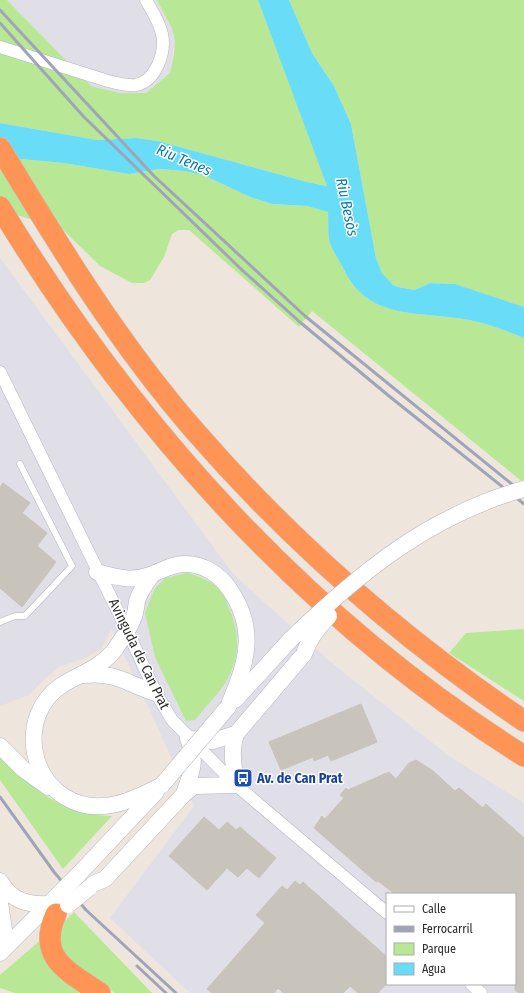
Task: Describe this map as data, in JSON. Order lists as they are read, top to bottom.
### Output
{
  "streets": {
    "street": ["Avinguda de Can Prat"]
  },
  "water": ["Riu Tenes", "Riu Besòs"],
  "places": {
    "bus stop": ["Av. de Can Prat"]
  },
  "legend": [
    "Calle",
    "Ferrocarril",
    "Parque",
    "Agua"
  ]
}
